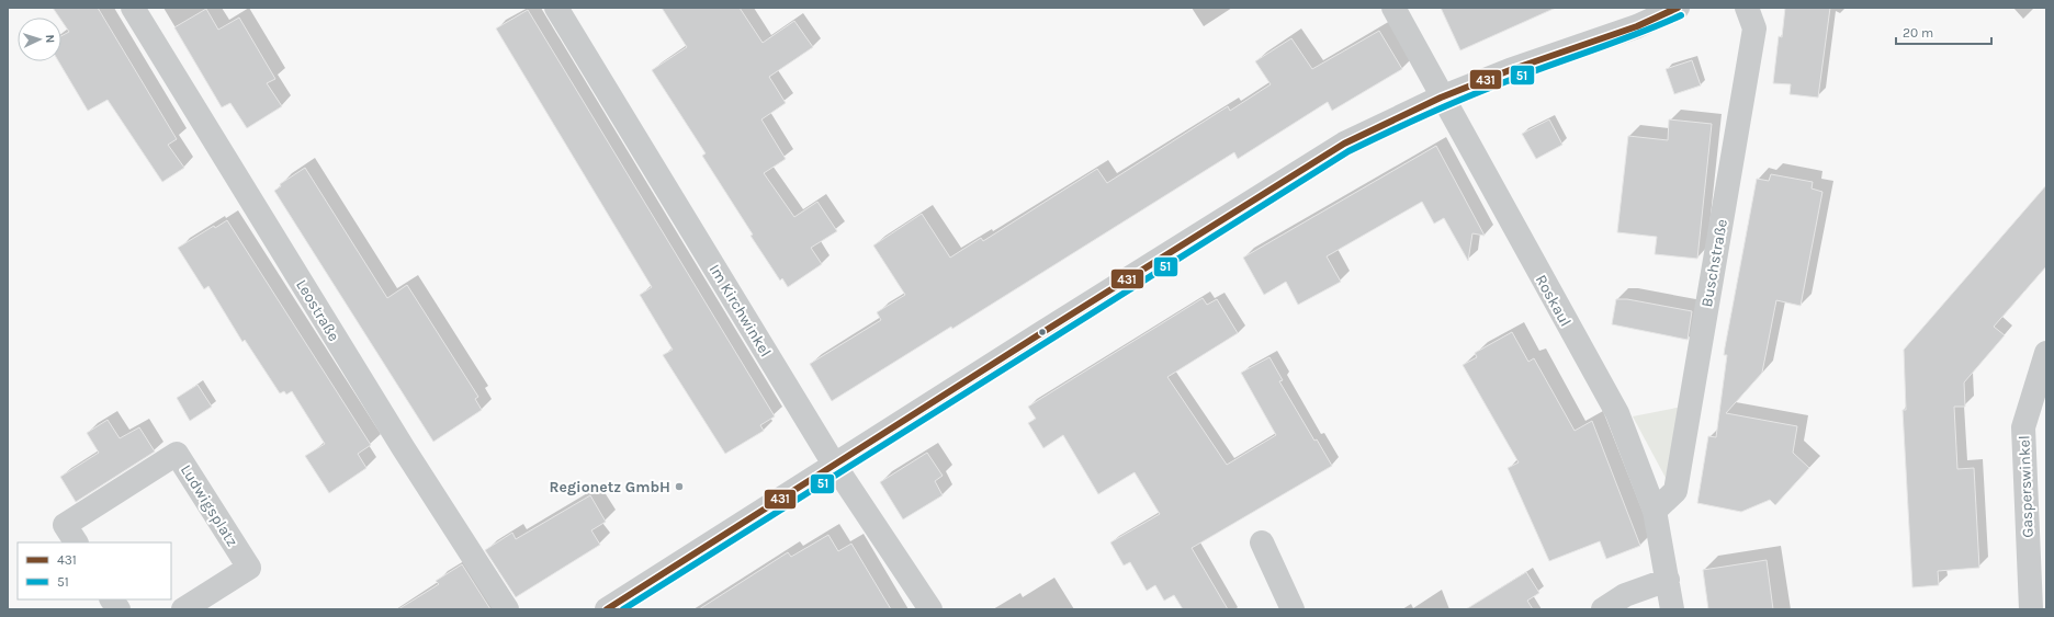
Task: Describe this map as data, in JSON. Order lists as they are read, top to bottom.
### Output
{
  "streets": {
    "street": [
      "Buschstraße",
      "Roskaul",
      "Leostraße",
      "Im Kirchwinkel",
      "Gasperswinkel",
      "Ludwigsplatz"
    ]
  },
  "crossings": [
    ["Buschstraße", "Roskaul"]
  ],
  "places": ["Regionetz GmbH"],
  "lines": ["transit line 431", "transit line 51"],
  "legend": ["431", "51"],
  "scale_bar": "20 m",
  "north": "right"
}
